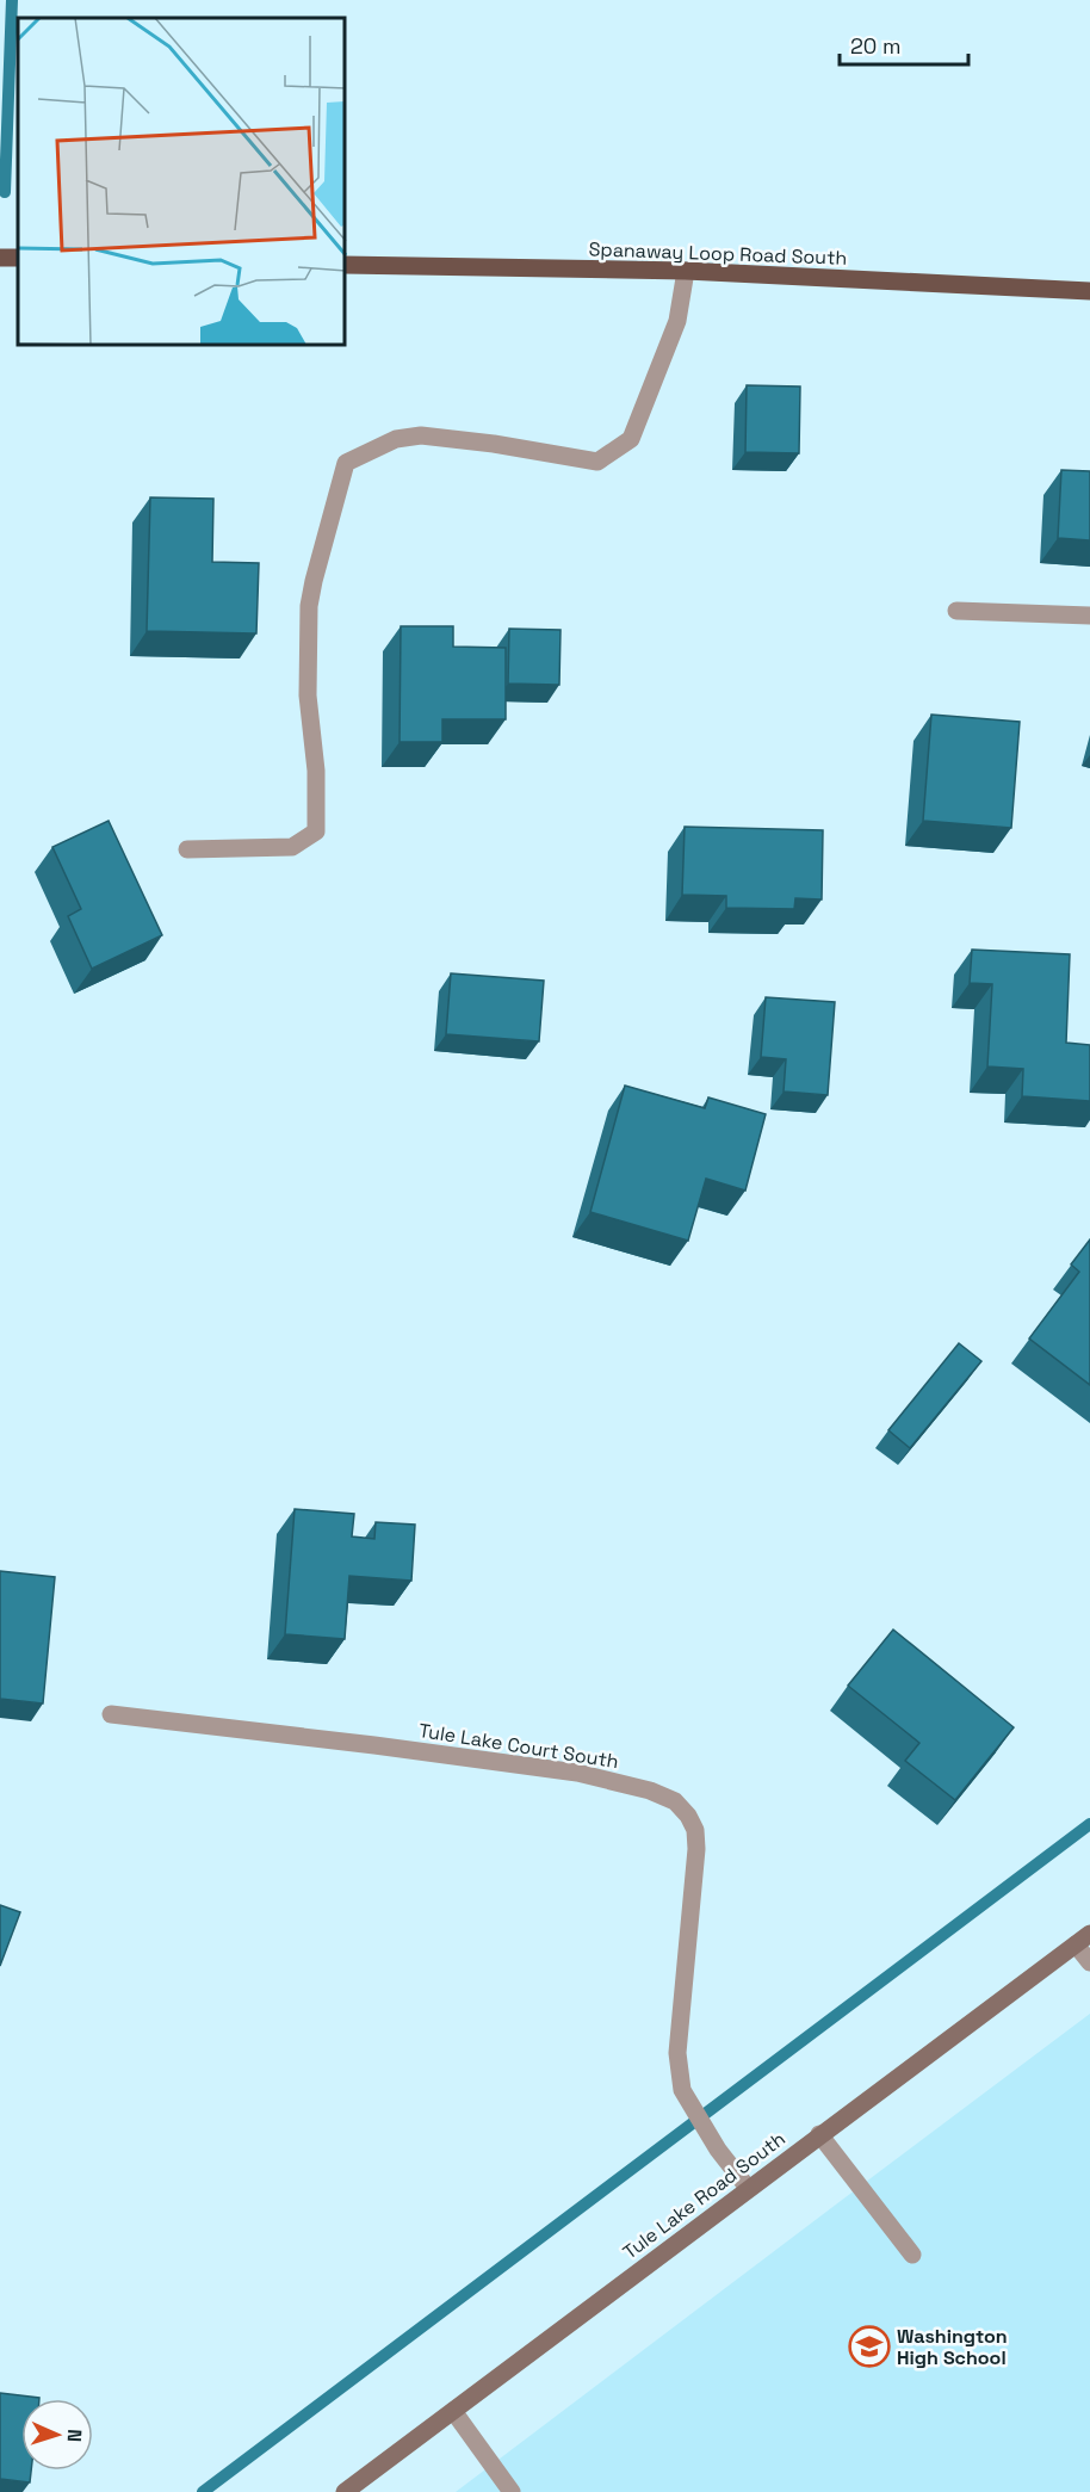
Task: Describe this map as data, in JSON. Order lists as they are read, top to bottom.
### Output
{
  "streets": {
    "main road": ["Spanaway Loop Road South"],
    "street": ["Tule Lake Court South", "Tule Lake Road South"]
  },
  "crossings": [
    ["Tule Lake Court South", "Tule Lake Road South"]
  ],
  "places": {
    "school or university": ["Washington High School"]
  },
  "scale_bar": "20 m",
  "north": "right"
}
